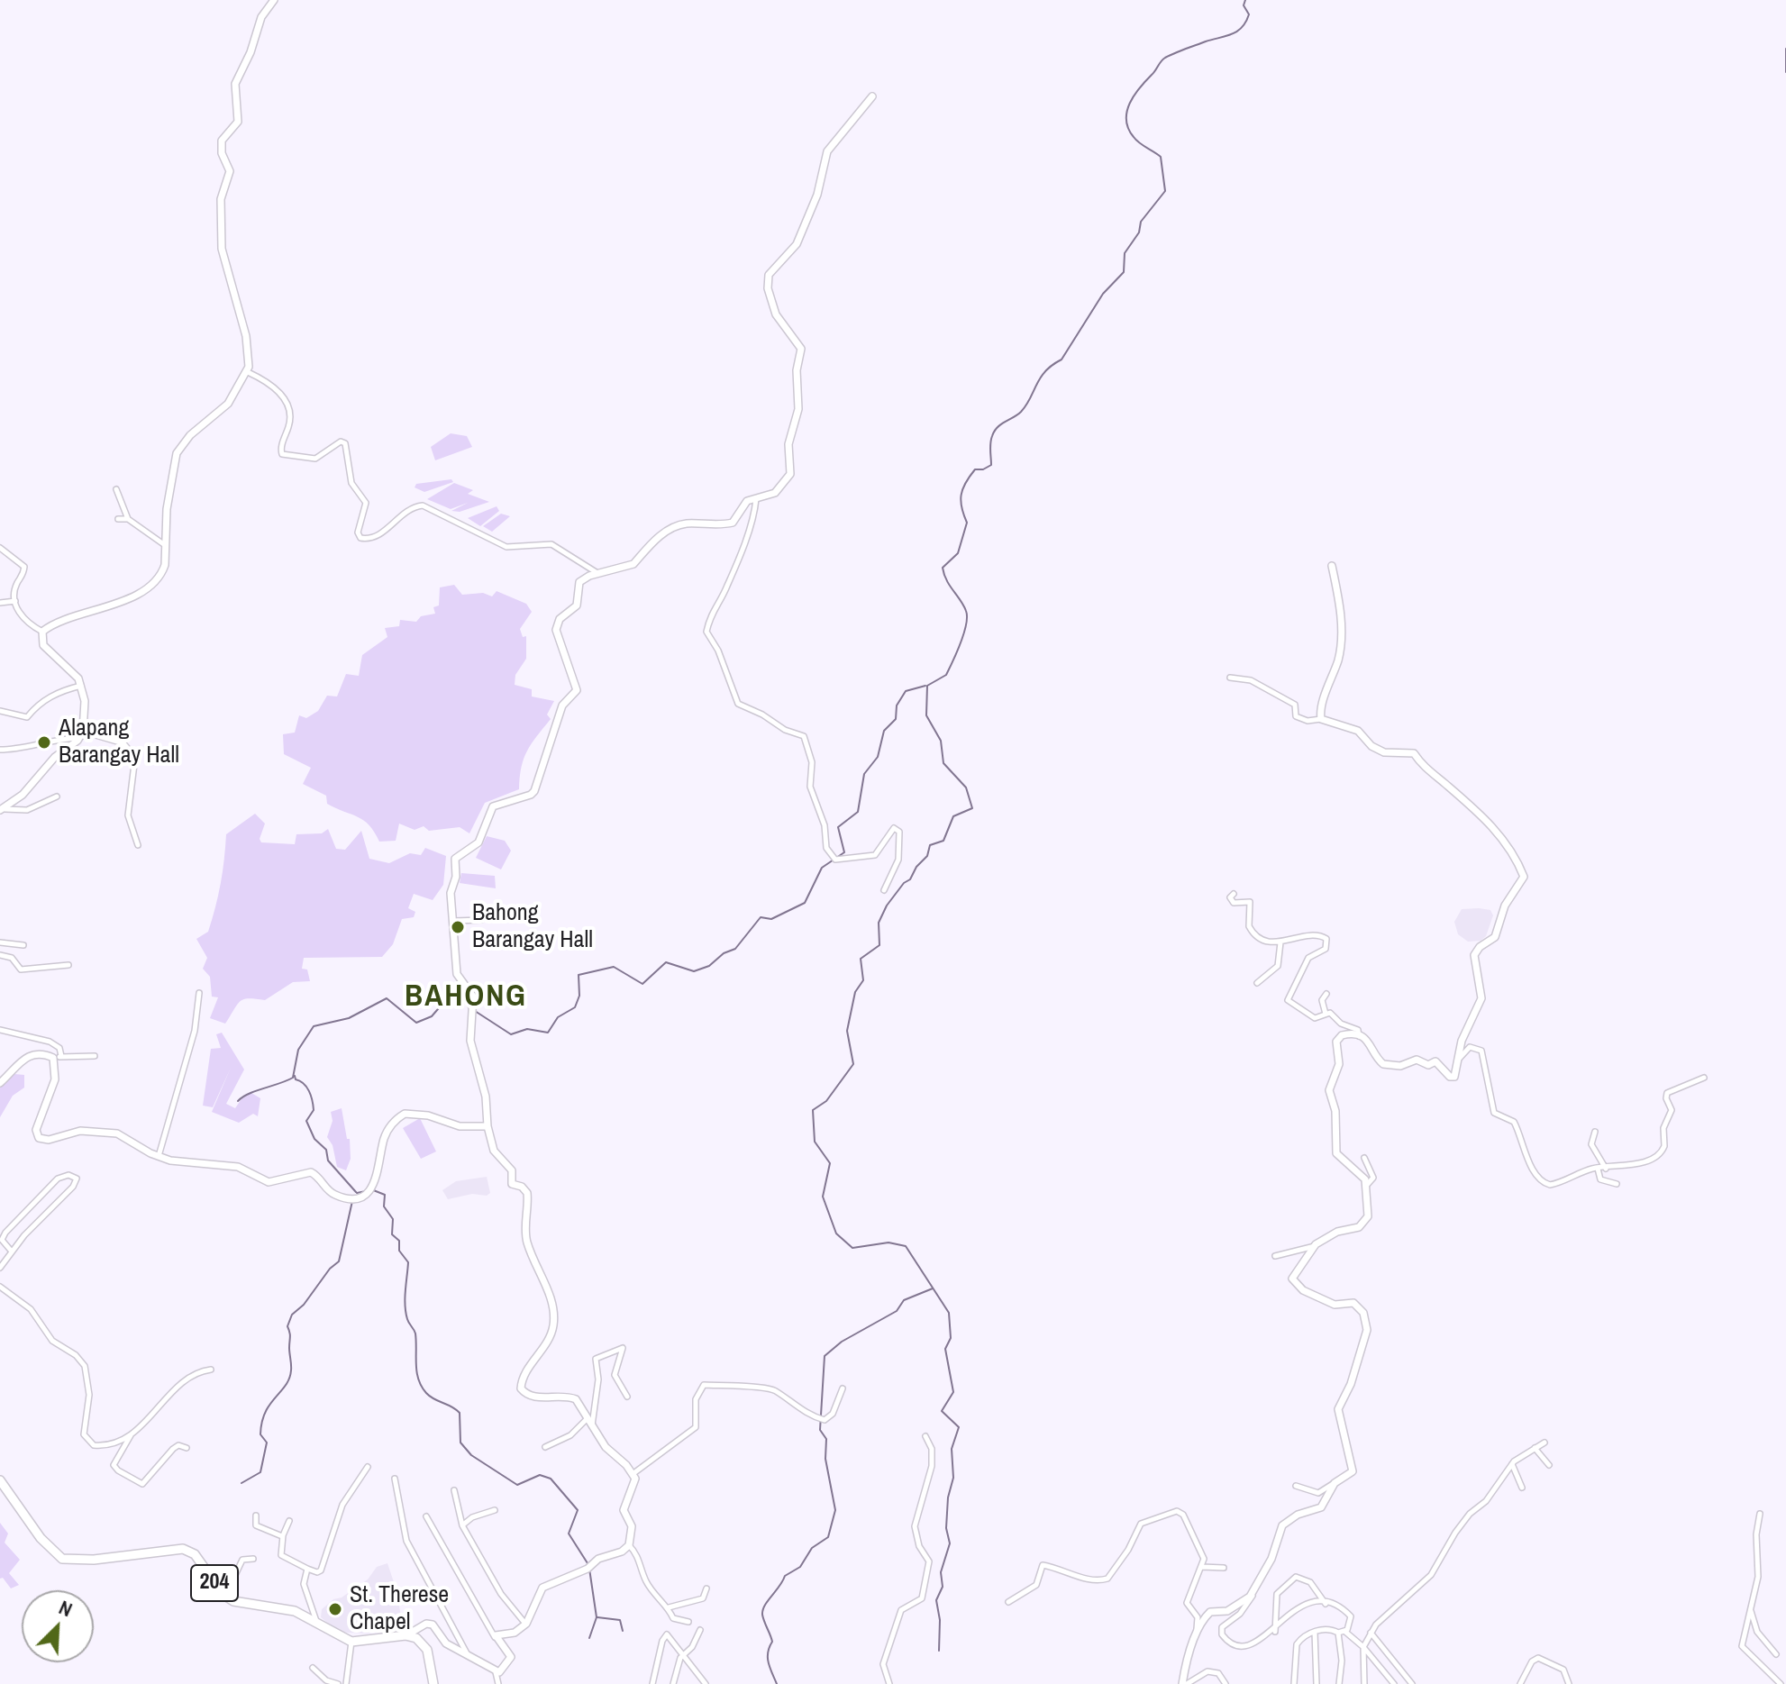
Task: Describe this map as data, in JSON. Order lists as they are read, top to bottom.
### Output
{
  "streets": {
    "highway": ["204"]
  },
  "districts": ["BAHONG"],
  "places": ["Alapang Barangay Hall", "Bahong Barangay Hall", "St. Therese Chapel"],
  "north": "top right"
}
